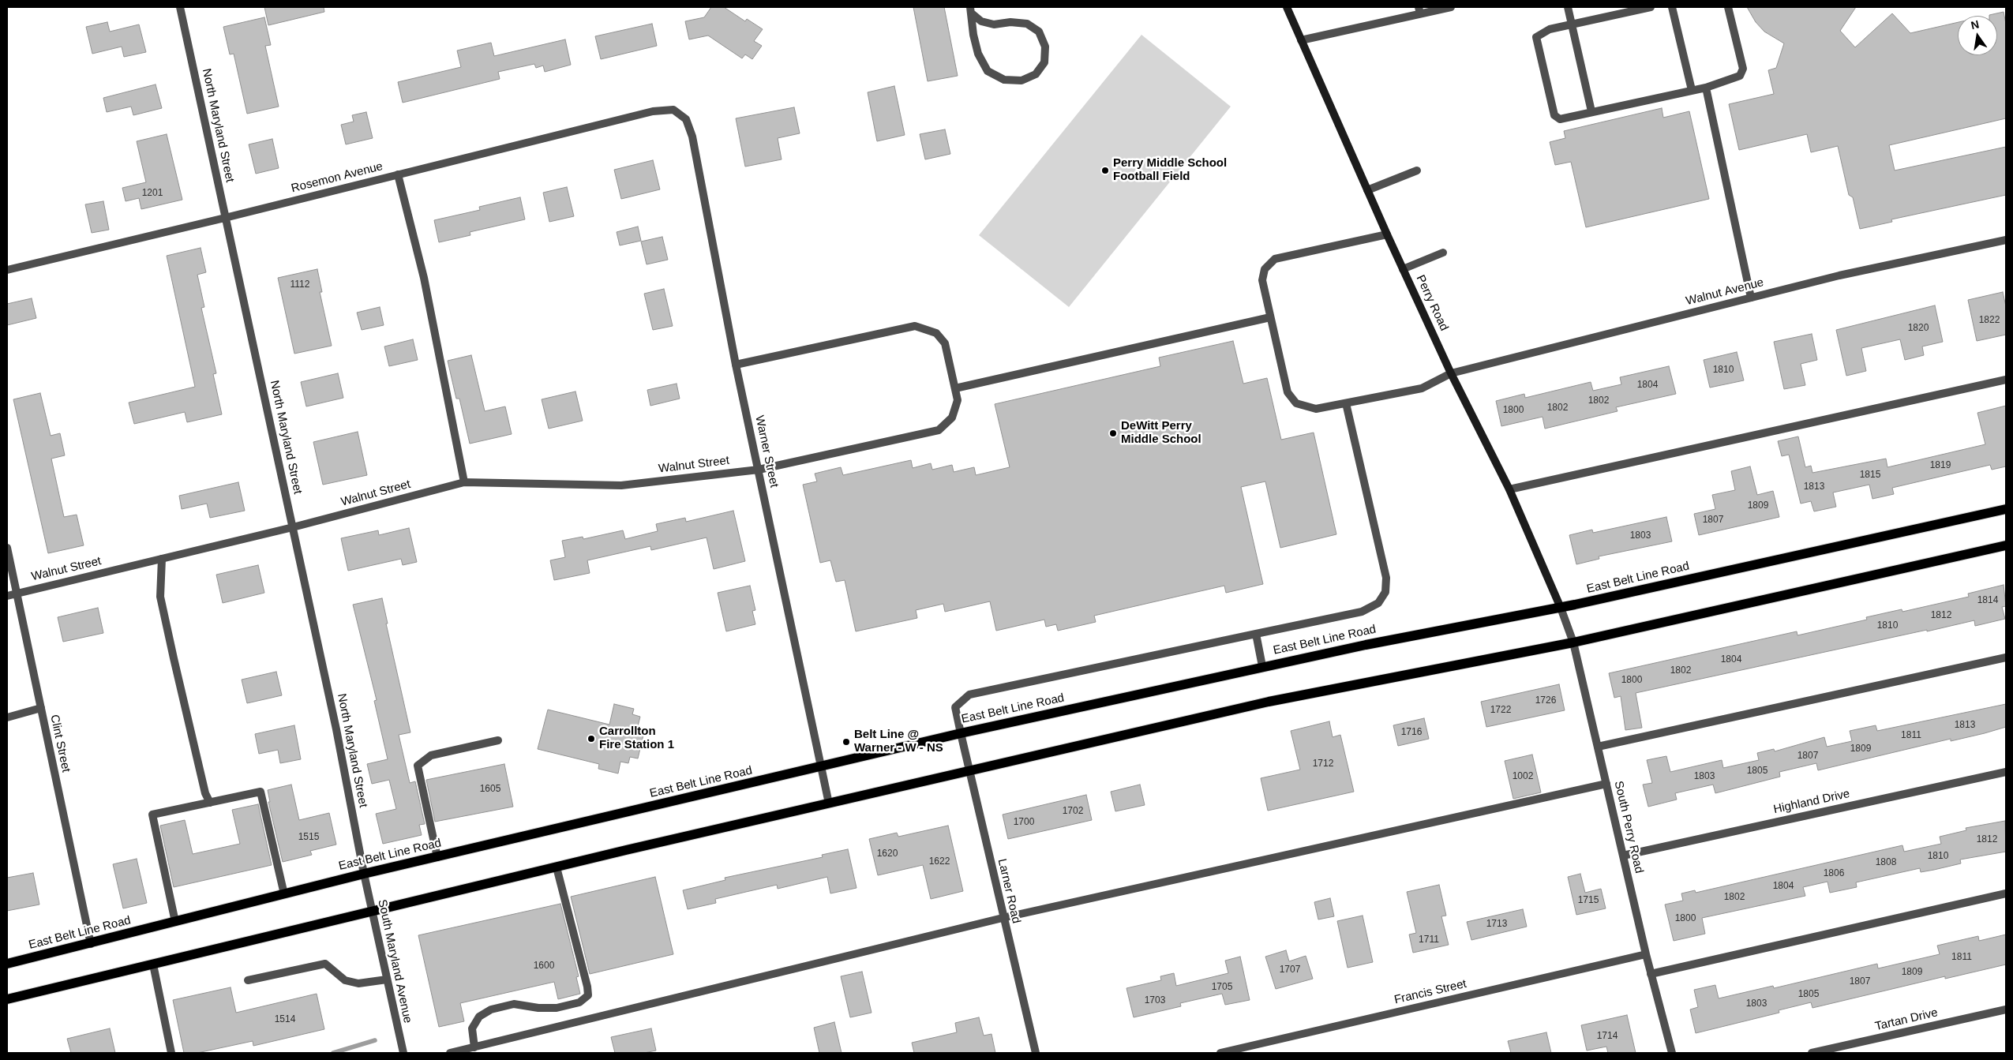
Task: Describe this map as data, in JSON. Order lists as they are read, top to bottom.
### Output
{
  "streets": {
    "main road": ["East Belt Line Road"],
    "street": [
      "North Maryland Street",
      "Rosemon Avenue",
      "Walnut Avenue",
      "Perry Road",
      "Warner Street",
      "Walnut Street",
      "Clint Street",
      "Highland Drive",
      "South Perry Road",
      "Larner Road",
      "South Maryland Avenue",
      "Francis Street",
      "Tartan Drive"
    ]
  },
  "crossings": [
    ["North Maryland Street", "Rosemon Avenue"],
    ["North Maryland Street", "Walnut Street"],
    ["North Maryland Street", "East Belt Line Road"],
    ["North Maryland Street", "South Maryland Avenue"],
    ["Rosemon Avenue", "Warner Street"],
    ["Walnut Avenue", "Perry Road"],
    ["Perry Road", "East Belt Line Road"],
    ["Perry Road", "South Perry Road"],
    ["Warner Street", "Walnut Street"],
    ["Warner Street", "East Belt Line Road"],
    ["Walnut Street", "Clint Street"],
    ["East Belt Line Road", "Clint Street"],
    ["East Belt Line Road", "South Perry Road"],
    ["East Belt Line Road", "Larner Road"],
    ["East Belt Line Road", "South Maryland Avenue"],
    ["Highland Drive", "South Perry Road"],
    ["South Perry Road", "Francis Street"]
  ],
  "places": [
    "Perry Middle School Football Field",
    "DeWitt Perry Middle School",
    "Carrollton Fire Station 1",
    "Belt Line @ Warner - W - NS"
  ],
  "house_numbers": [
    "1201",
    "1112",
    "1822",
    "1820",
    "1810",
    "1804",
    "1802",
    "1802",
    "1800",
    "1819",
    "1815",
    "1813",
    "1809",
    "1807",
    "1803",
    "1814",
    "1812",
    "1810",
    "1804",
    "1802",
    "1800",
    "1726",
    "1722",
    "1813",
    "1716",
    "1811",
    "1809",
    "1807",
    "1712",
    "1805",
    "1002",
    "1803",
    "1605",
    "1702",
    "1700",
    "1515",
    "1812",
    "1620",
    "1810",
    "1622",
    "1808",
    "1806",
    "1804",
    "1802",
    "1715",
    "1800",
    "1713",
    "1711",
    "1811",
    "1600",
    "1707",
    "1809",
    "1807",
    "1705",
    "1805",
    "1703",
    "1803",
    "1514",
    "1714"
  ],
  "north": "top"
}
